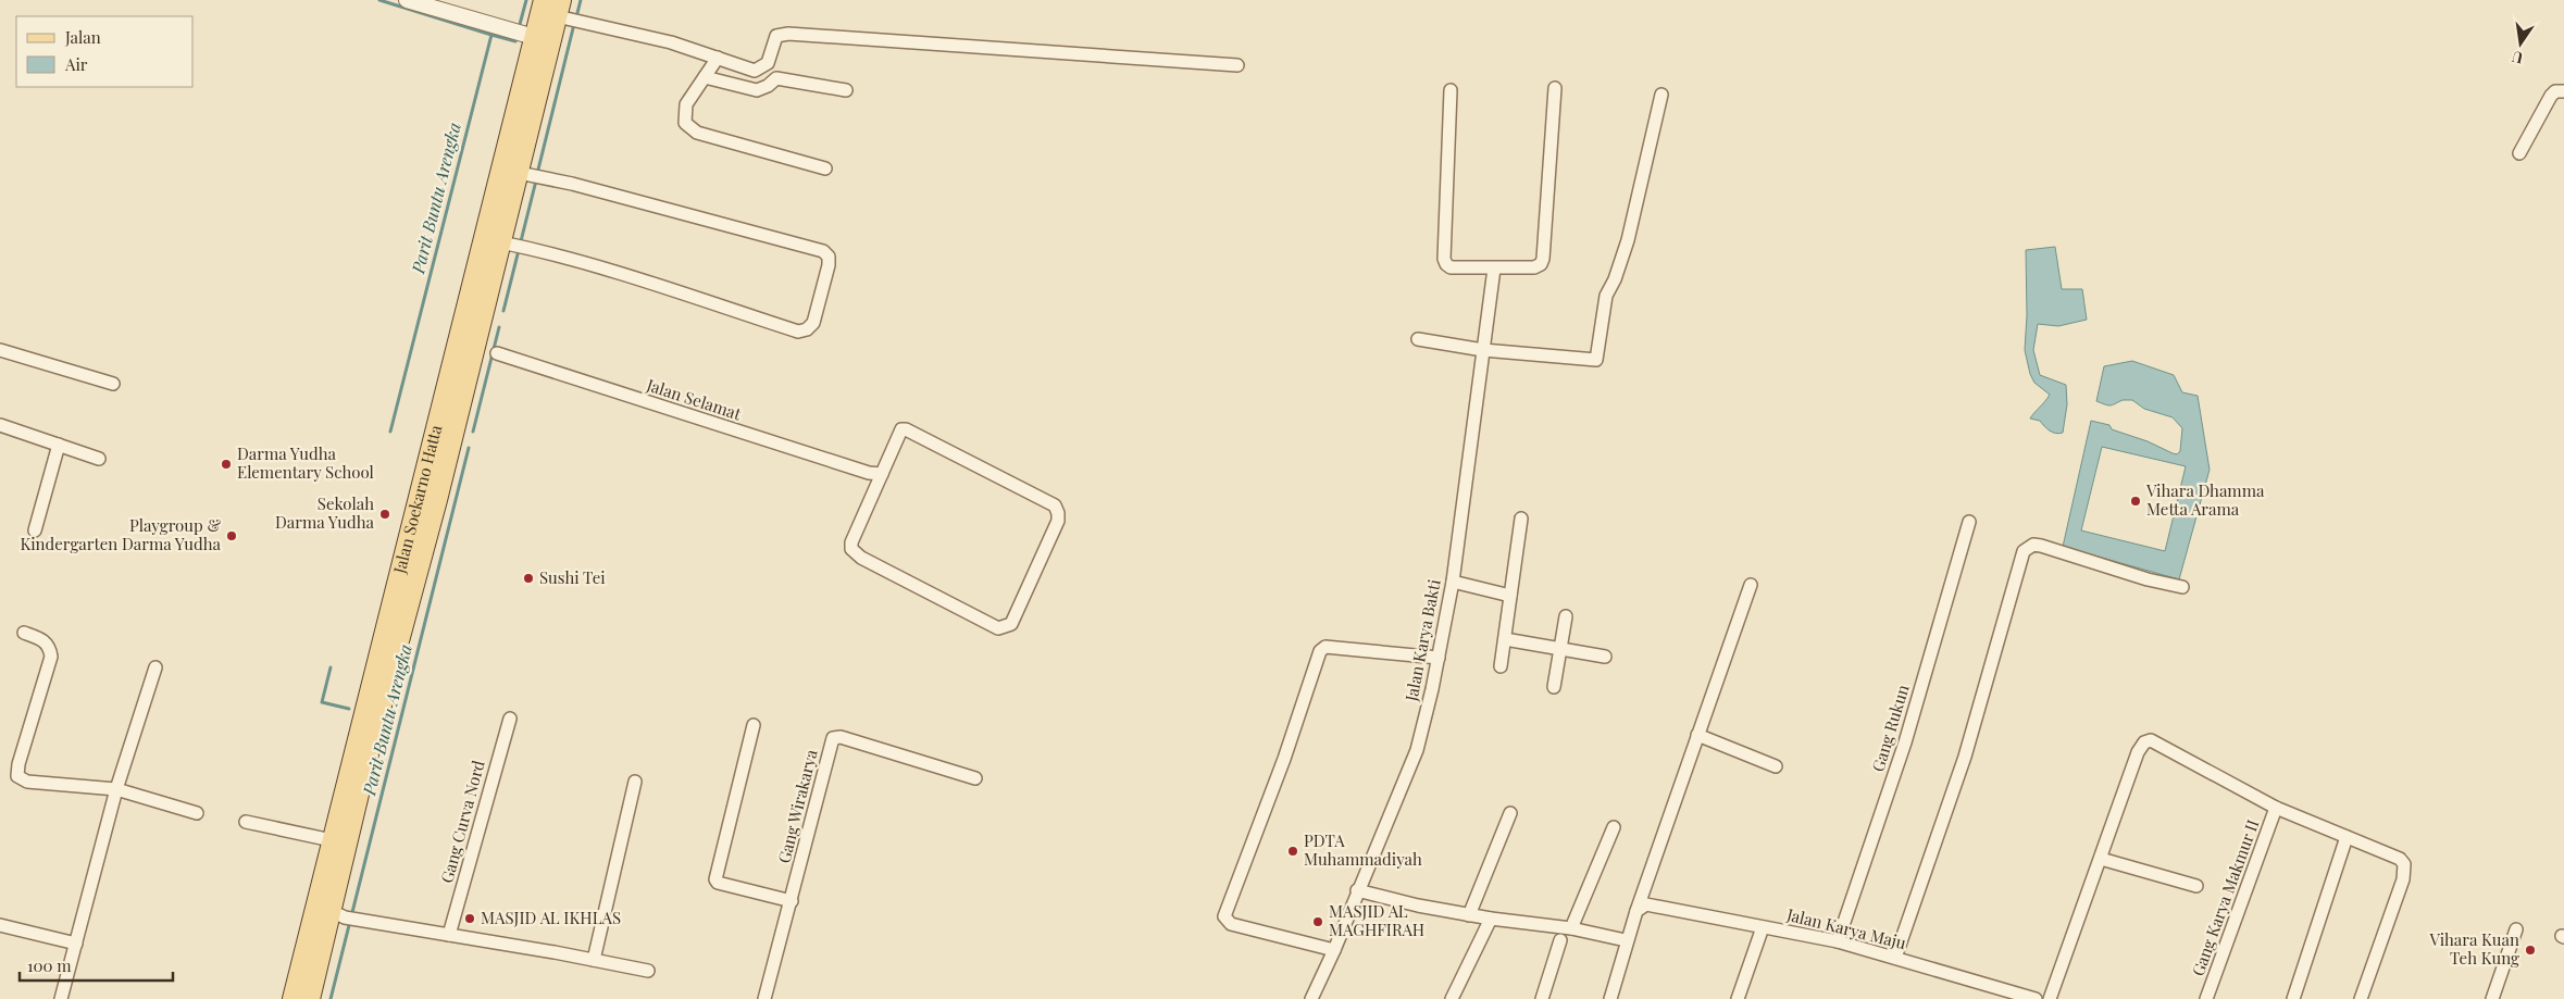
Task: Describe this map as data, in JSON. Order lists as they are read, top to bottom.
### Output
{
  "streets": {
    "main road": ["Jalan Soekarno Hatta"],
    "street": [
      "Jalan Selamat",
      "Jalan Karya Bakti",
      "Gang Rukun",
      "Gang Wirakarya",
      "Gang Curva Nord",
      "Gang Karya Makmur II",
      "Jalan Karya Maju"
    ]
  },
  "crossings": [
    ["Gang Rukun", "Jalan Karya Maju"]
  ],
  "water": ["Parit Buntu Arengka"],
  "places": [
    "Darma Yudha Elementary School",
    "Vihara Dhamma Metta Arama",
    "Sekolah Darma Yudha",
    "Playgroup & Kindergarten Darma Yudha",
    "Sushi Tei",
    "PDTA Muhammadiyah",
    "MASJID AL IKHLAS",
    "MASJID AL MAGHFIRAH",
    "Vihara Kuan Teh Kung"
  ],
  "legend": ["Jalan", "Air"],
  "scale_bar": "100 m",
  "north": "bottom"
}
